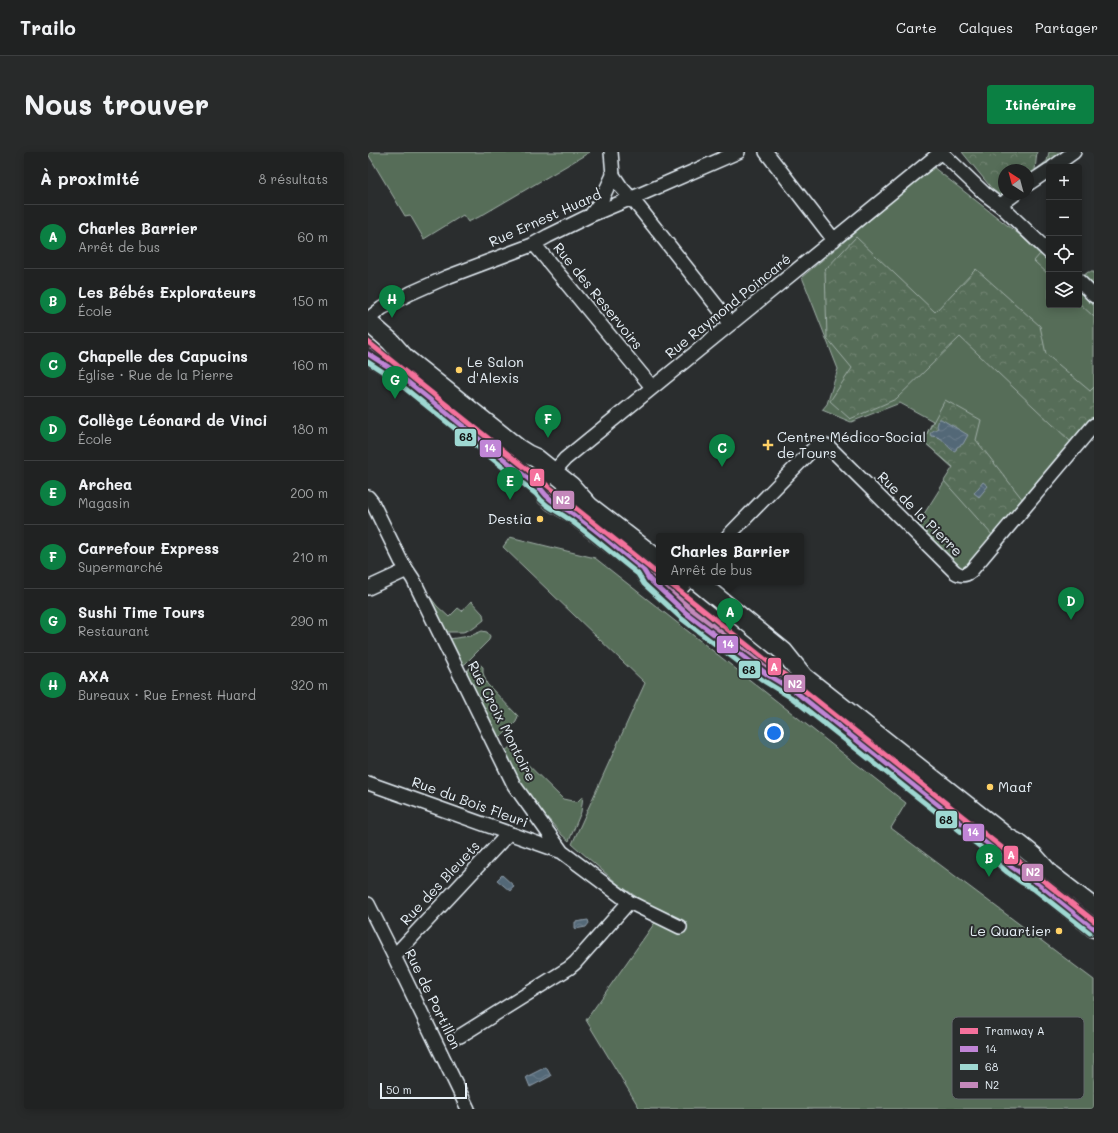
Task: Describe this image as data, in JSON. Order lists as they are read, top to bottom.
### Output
{
  "streets": {
    "street": [
      "Rue Ernest Huard",
      "Rue des Reservoirs",
      "Rue Raymond Poincaré",
      "Rue de la Pierre",
      "Rue Croix Montoire",
      "Rue du Bois Fleuri",
      "Rue des Bleuets",
      "Rue de Portillon"
    ]
  },
  "crossings": [
    ["Rue Ernest Huard", "Rue des Reservoirs"],
    ["Rue des Reservoirs", "Rue Raymond Poincaré"],
    ["Rue Croix Montoire", "Rue du Bois Fleuri"],
    ["Rue du Bois Fleuri", "Rue des Bleuets"],
    ["Rue des Bleuets", "Rue de Portillon"]
  ],
  "places": {
    "other": [
      "Le Salon d'Alexis",
      "Destia",
      "Maaf",
      "Le Quartier"
    ],
    "health": ["Centre Médico-Social de Tours"]
  },
  "lines": [
    "tram line A",
    "transit line N2",
    "transit line 14",
    "transit line 68"
  ],
  "legend": [
    "Tramway A",
    "14",
    "68",
    "N2"
  ],
  "scale_bar": "50 m",
  "north": "top left",
  "page": {
    "header": "Trailo",
    "nav": ["Carte", "Calques", "Partager"],
    "buttons": "Itinéraire",
    "title": "Nous trouver",
    "heading": ["À proximité", "8 résultats"],
    "map_buttons": ["+", "−"],
    "list": [
      {
        "mark": "A",
        "name": "Charles Barrier",
        "note": "Arrêt de bus",
        "value": "60 m"
      },
      {
        "mark": "B",
        "name": "Les Bébés Explorateurs",
        "note": "École",
        "value": "150 m"
      },
      {
        "mark": "C",
        "name": "Chapelle des Capucins",
        "note": "Église · Rue de la Pierre",
        "value": "160 m"
      },
      {
        "mark": "D",
        "name": "Collège Léonard de Vinci",
        "note": "École",
        "value": "180 m"
      },
      {
        "mark": "E",
        "name": "Archea",
        "note": "Magasin",
        "value": "200 m"
      },
      {
        "mark": "F",
        "name": "Carrefour Express",
        "note": "Supermarché",
        "value": "210 m"
      },
      {
        "mark": "G",
        "name": "Sushi Time Tours",
        "note": "Restaurant",
        "value": "290 m"
      },
      {
        "mark": "H",
        "name": "AXA",
        "note": "Bureaux · Rue Ernest Huard",
        "value": "320 m"
      }
    ],
    "pins": [
      "H",
      "G",
      "F",
      "C",
      "E",
      "D",
      "A",
      "B"
    ],
    "popup": ["Charles Barrier", "Arrêt de bus"],
    "scale": "50 m"
  }
}
